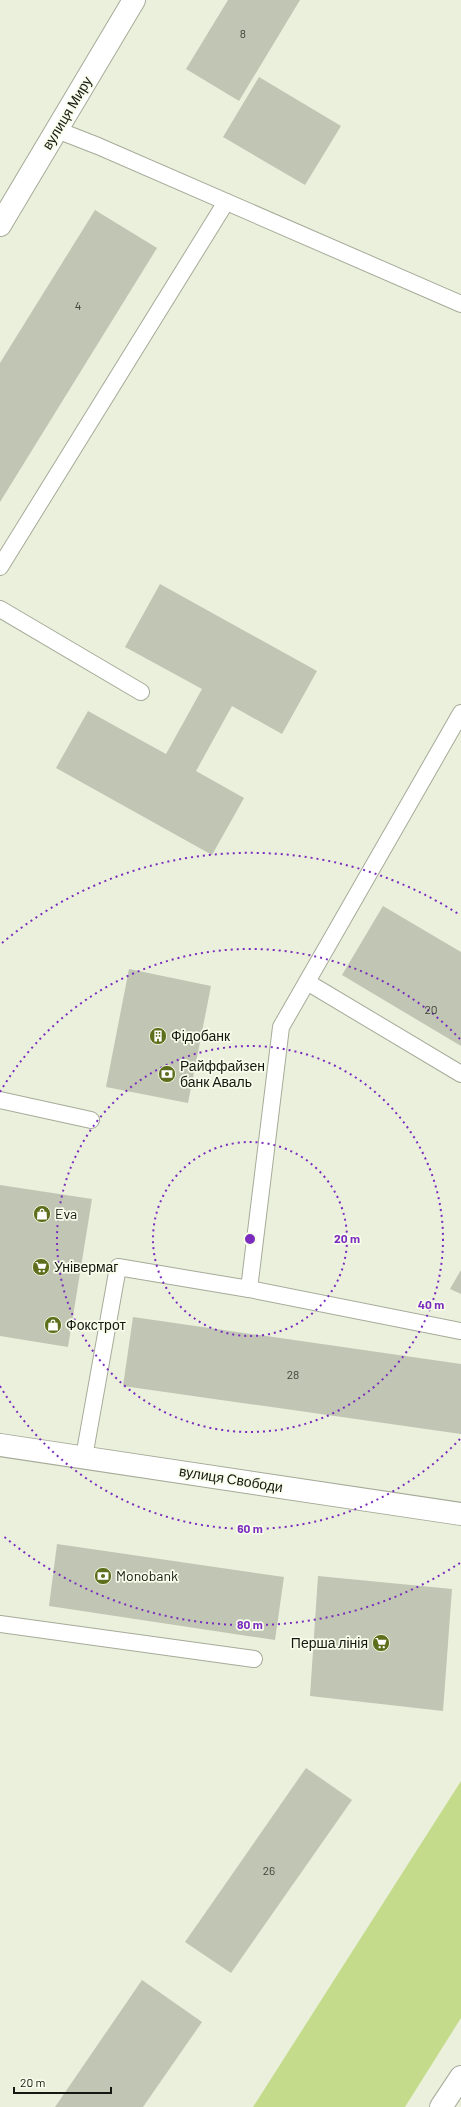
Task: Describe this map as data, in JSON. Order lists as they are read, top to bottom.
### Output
{
  "streets": {
    "main road": ["вулиця Миру", "вулиця Свободи"]
  },
  "places": {
    "building": ["Фідобанк"],
    "bank": ["Райффайзен банк Аваль", "Monobank"],
    "shop": ["Eva", "Фокстрот"],
    "supermarket": ["Універмаг", "Перша лінія"]
  },
  "house_numbers": [
    "8",
    "4",
    "20",
    "28",
    "26"
  ],
  "scale_bar": "20 m",
  "rings": [
    "20 m",
    "40 m",
    "60 m",
    "80 m"
  ]
}
